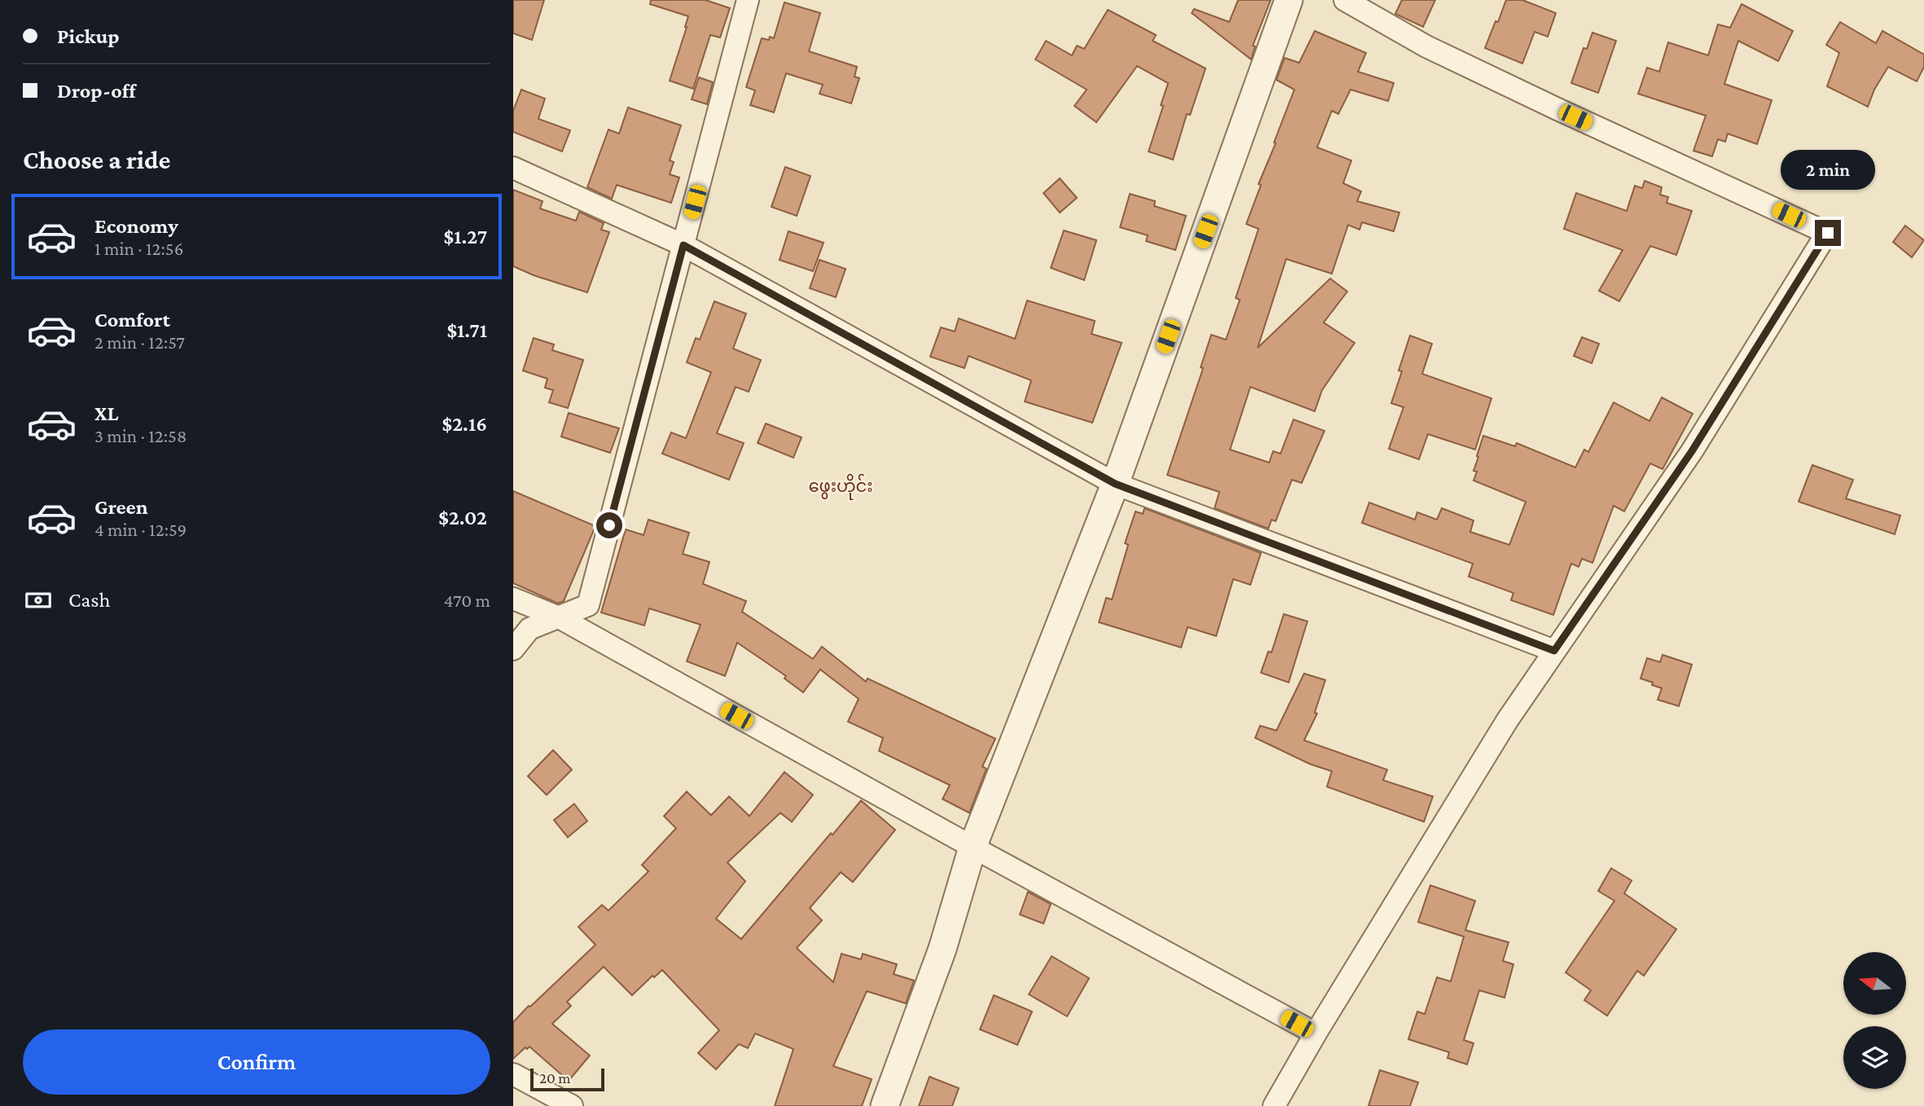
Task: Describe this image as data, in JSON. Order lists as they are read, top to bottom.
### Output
{
  "districts": ["ဖွေးဟိုင်း"],
  "scale_bar": "20 m",
  "north": "left",
  "page": {
    "banner": ["Pickup", "Drop-off"],
    "heading": "Choose a ride",
    "bubble": "2 min",
    "list": [
      {
        "name": "Economy",
        "note": "1 min · 12:56",
        "value": "$1.27"
      },
      {
        "name": "Comfort",
        "note": "2 min · 12:57",
        "value": "$1.71"
      },
      {
        "name": "XL",
        "note": "3 min · 12:58",
        "value": "$2.16"
      },
      {
        "name": "Green",
        "note": "4 min · 12:59",
        "value": "$2.02"
      }
    ],
    "pay": ["Cash", "470 m"],
    "buttons": "Confirm",
    "scale": "20 m"
  }
}
